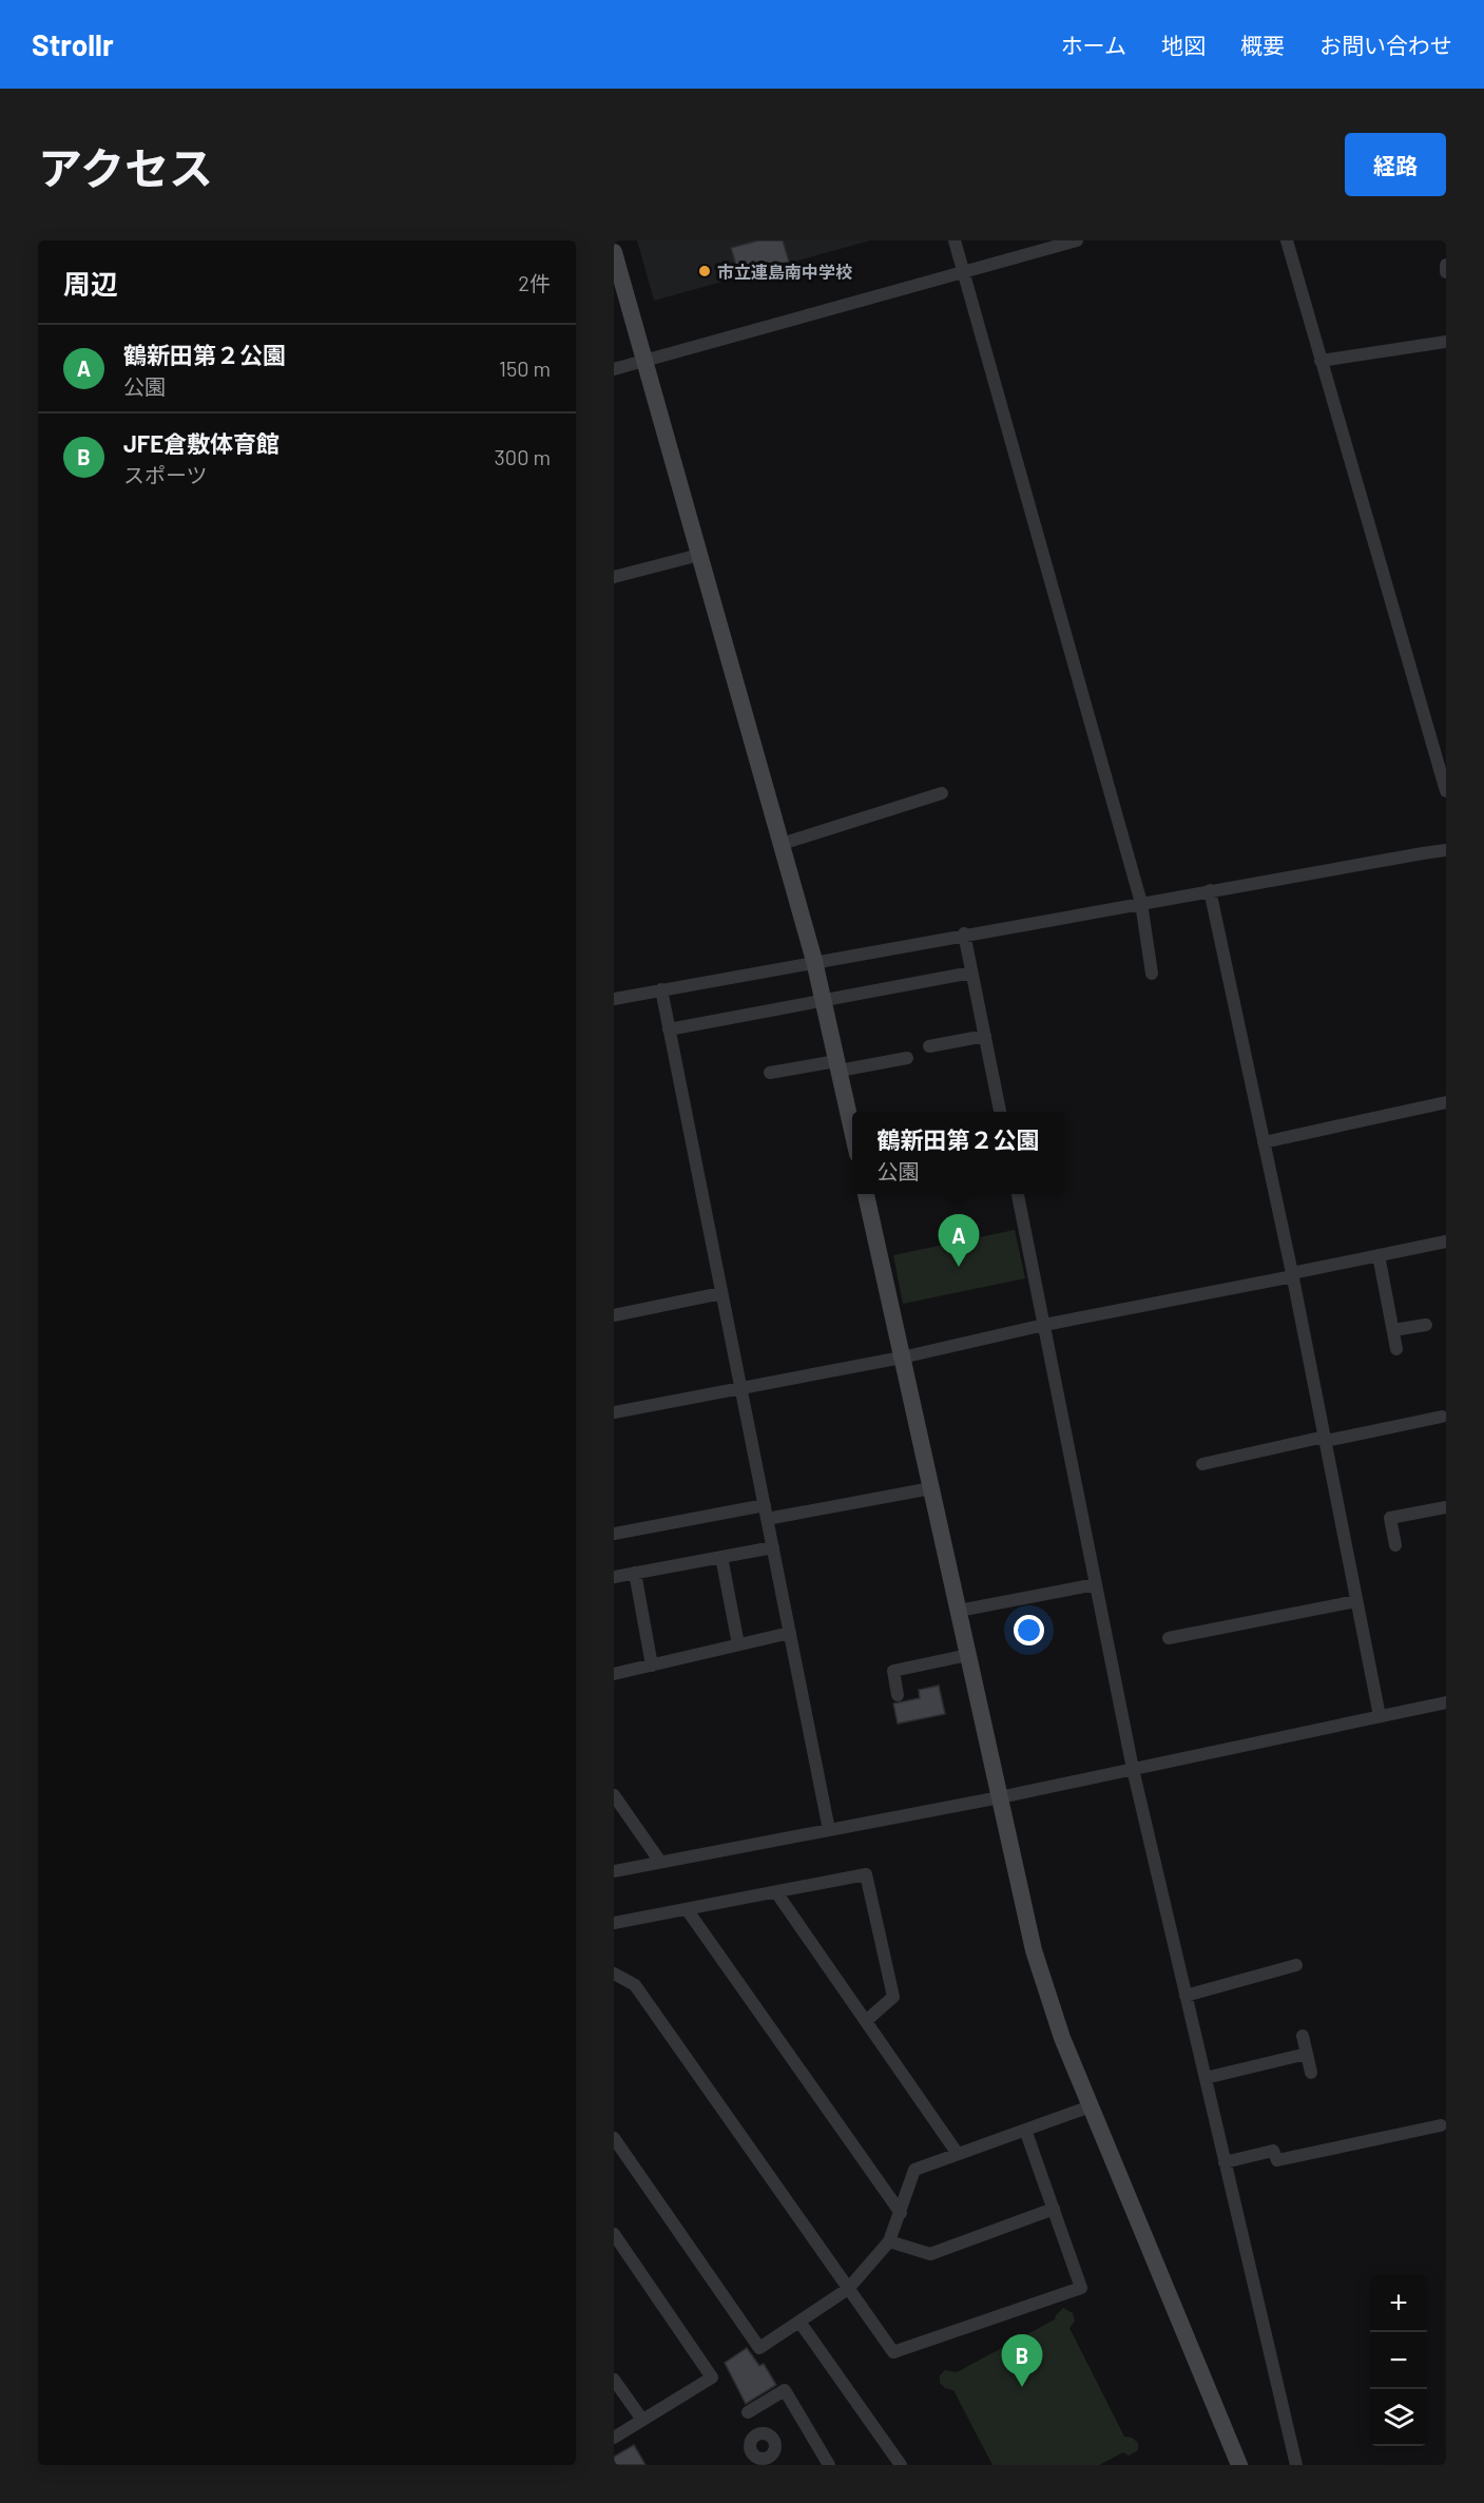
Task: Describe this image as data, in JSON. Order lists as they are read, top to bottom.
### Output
{
  "places": ["市立連島南中学校"],
  "page": {
    "header": "Strollr",
    "nav": [
      "ホーム",
      "地図",
      "概要",
      "お問い合わせ"
    ],
    "title": "アクセス",
    "buttons": "経路",
    "heading": ["周辺", "2件"],
    "list": [
      {
        "mark": "A",
        "name": "鶴新田第２公園",
        "note": "公園",
        "value": "150 m"
      },
      {
        "mark": "B",
        "name": "JFE倉敷体育館",
        "note": "スポーツ",
        "value": "300 m"
      }
    ],
    "popup": ["鶴新田第２公園", "公園"],
    "pins": ["A", "B"],
    "map_buttons": ["+", "−"]
  }
}
